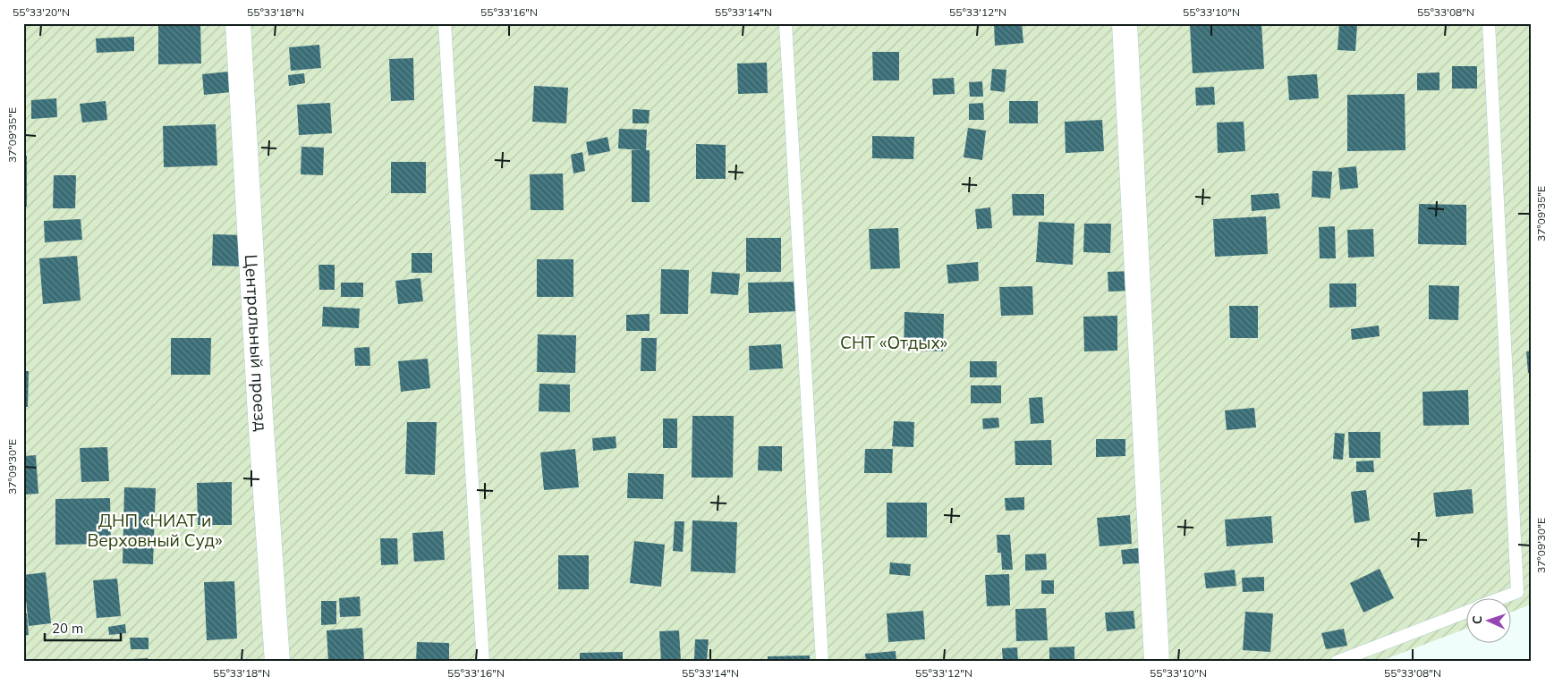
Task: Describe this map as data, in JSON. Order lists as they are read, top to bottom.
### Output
{
  "streets": {
    "street": ["Центральный проезд"]
  },
  "parks": ["СНТ «Отдых»", "ДНП «НИАТ и Верховный Суд»"],
  "scale_bar": "20 m",
  "north": "left",
  "coordinates": [
    "55°33'20\"N",
    "55°33'18\"N",
    "55°33'16\"N",
    "55°33'14\"N",
    "55°33'12\"N",
    "55°33'10\"N",
    "55°33'08\"N",
    "37°09'35\"E",
    "37°09'30\"E"
  ]
}
